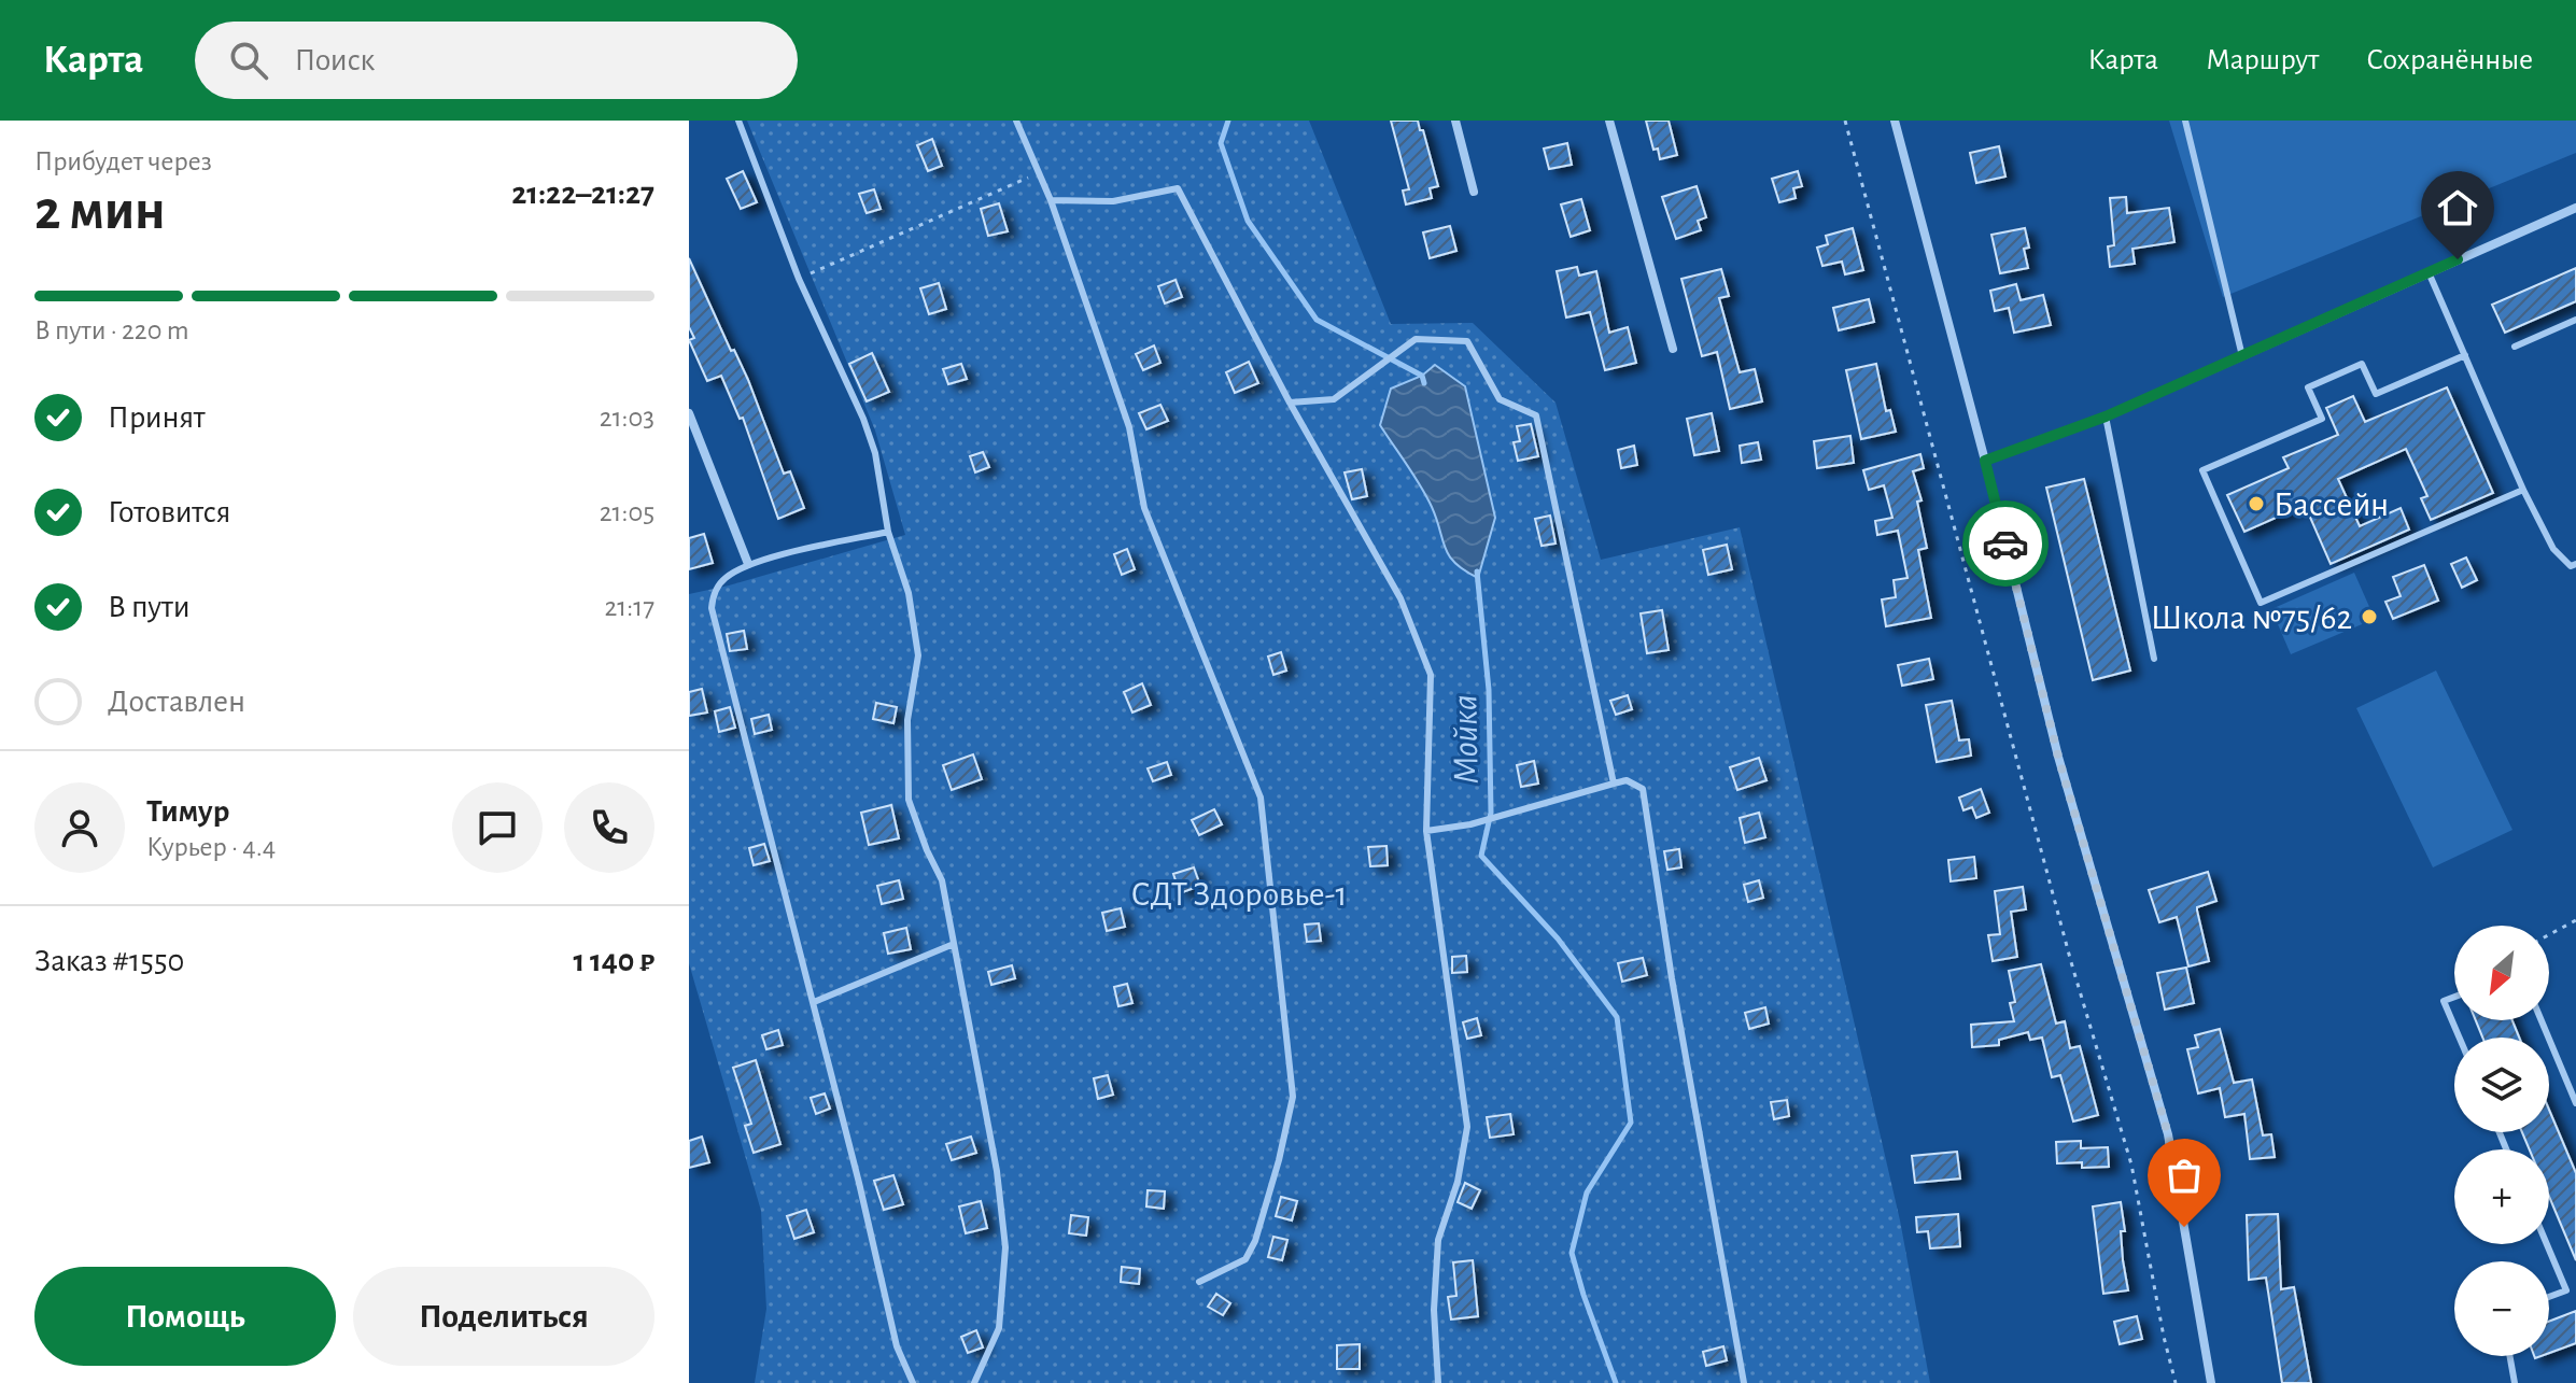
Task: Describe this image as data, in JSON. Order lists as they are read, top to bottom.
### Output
{
  "water": ["Мойка"],
  "parks": ["СДТ Здоровье-1"],
  "places": ["Бассейн", "Школа №75/62"],
  "north": "bottom left",
  "page": {
    "header": "Карта",
    "search": "Поиск",
    "nav": ["Карта", "Маршрут", "Сохранённые"],
    "heading": ["2 мин", "Прибудет через", "21:22–21:27"],
    "panel": [
      "Тимур",
      "Курьер · 4.4",
      "Заказ #1550",
      "1 140 ₽"
    ],
    "bar": "В пути · 220 m",
    "list": [
      ["Принят", "21:03"],
      ["Готовится", "21:05"],
      ["В пути", "21:17"],
      "Доставлен"
    ],
    "map_buttons": ["+", "−"],
    "buttons": ["Помощь", "Поделиться"]
  }
}
